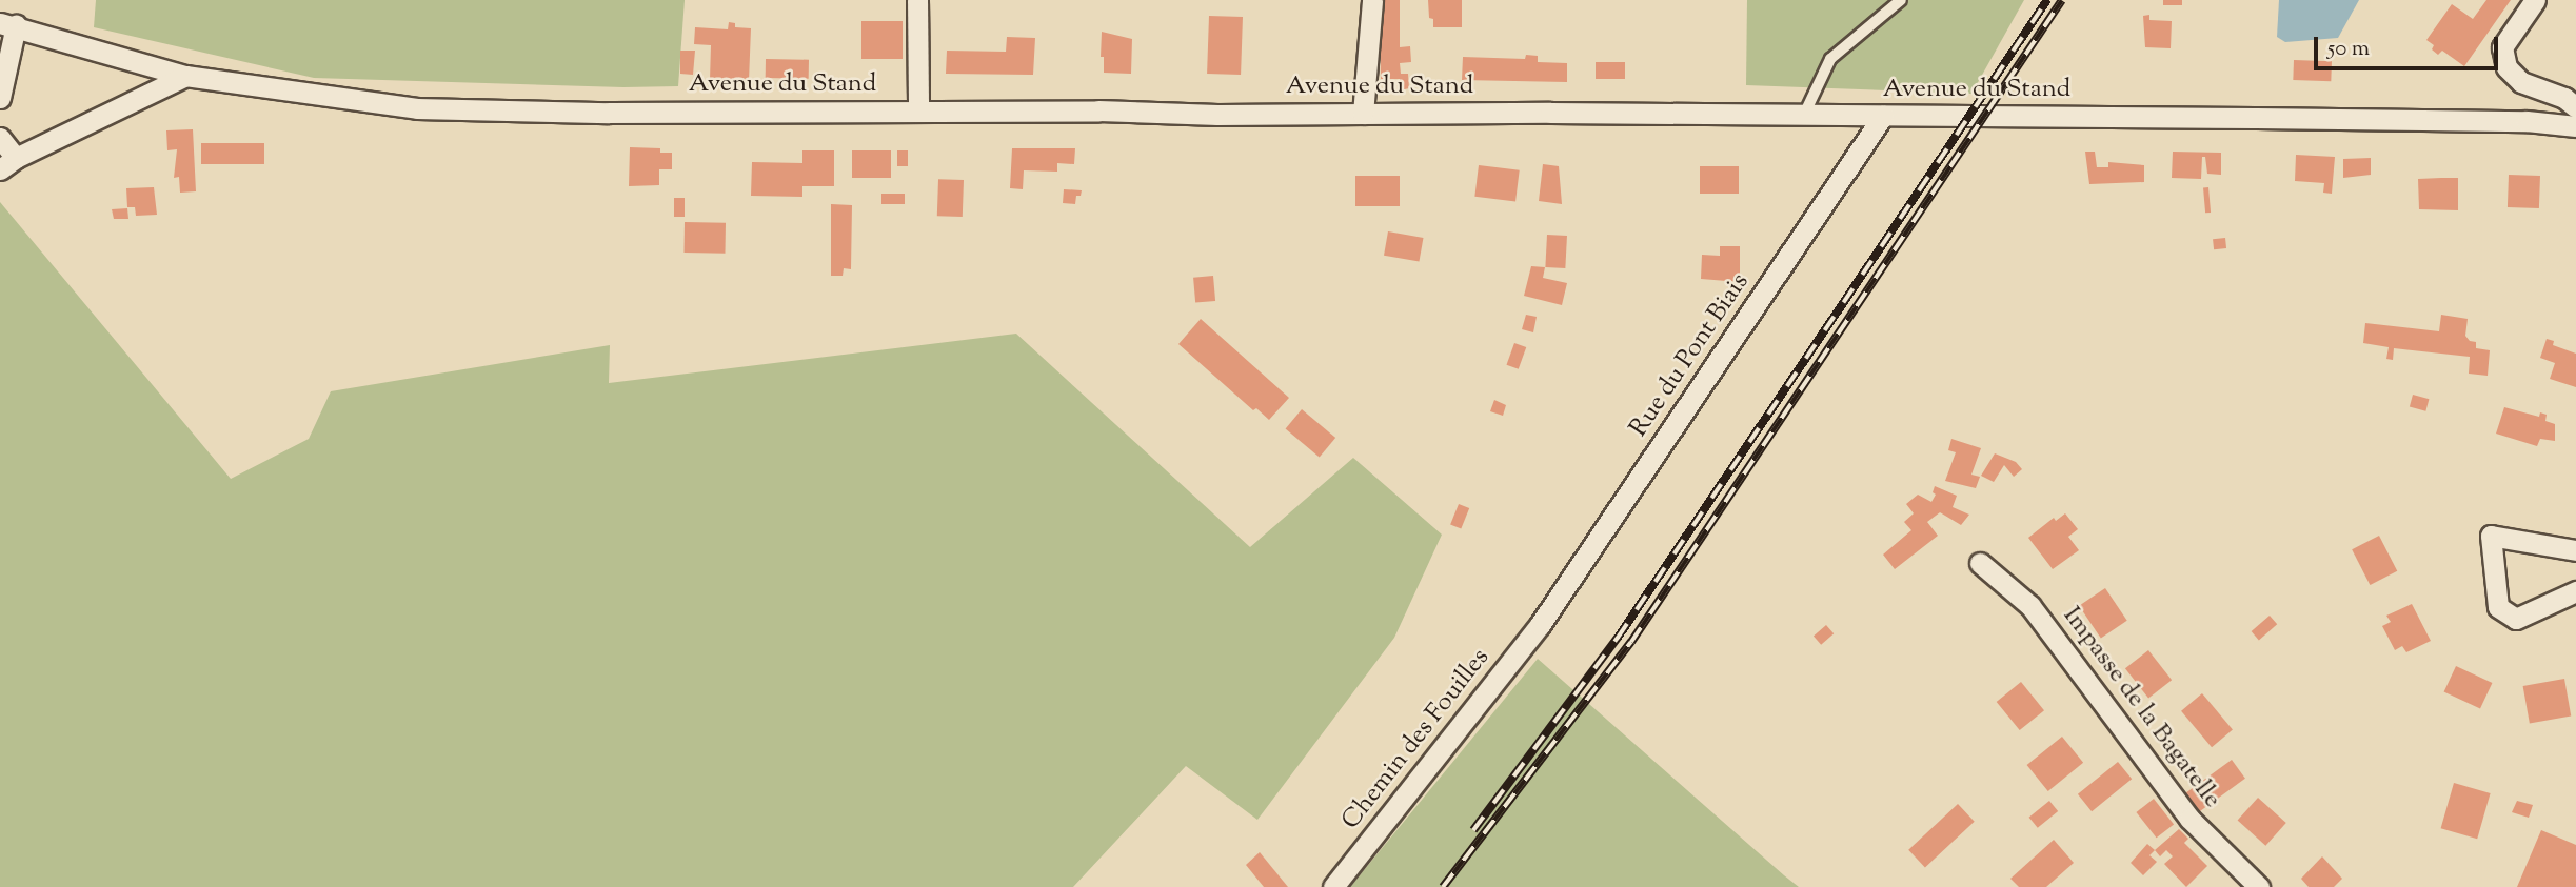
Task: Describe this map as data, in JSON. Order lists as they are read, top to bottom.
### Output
{
  "streets": {
    "street": [
      "Avenue du Stand",
      "Rue du Pont Biais",
      "Impasse de la Bagatelle",
      "Chemin des Fouilles"
    ]
  },
  "crossings": [
    ["Avenue du Stand", "Rue du Pont Biais"],
    ["Rue du Pont Biais", "Chemin des Fouilles"]
  ],
  "scale_bar": "50 m"
}
